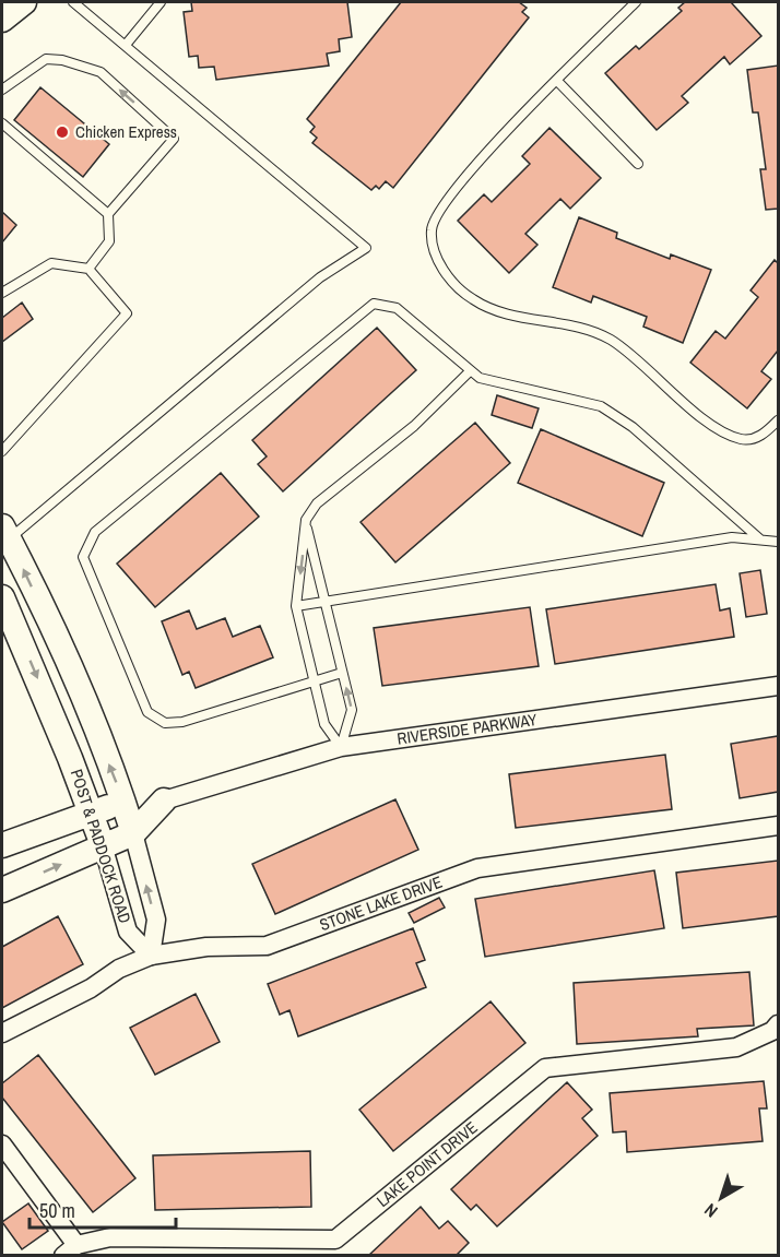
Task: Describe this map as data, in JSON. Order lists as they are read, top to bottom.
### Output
{
  "streets": {
    "street": [
      "RIVERSIDE PARKWAY",
      "POST & PADDOCK ROAD",
      "STONE LAKE DRIVE",
      "LAKE POINT DRIVE"
    ]
  },
  "crossings": [
    ["RIVERSIDE PARKWAY", "POST & PADDOCK ROAD"],
    ["POST & PADDOCK ROAD", "STONE LAKE DRIVE"]
  ],
  "places": ["Chicken Express"],
  "scale_bar": "50 m",
  "north": "bottom left"
}
